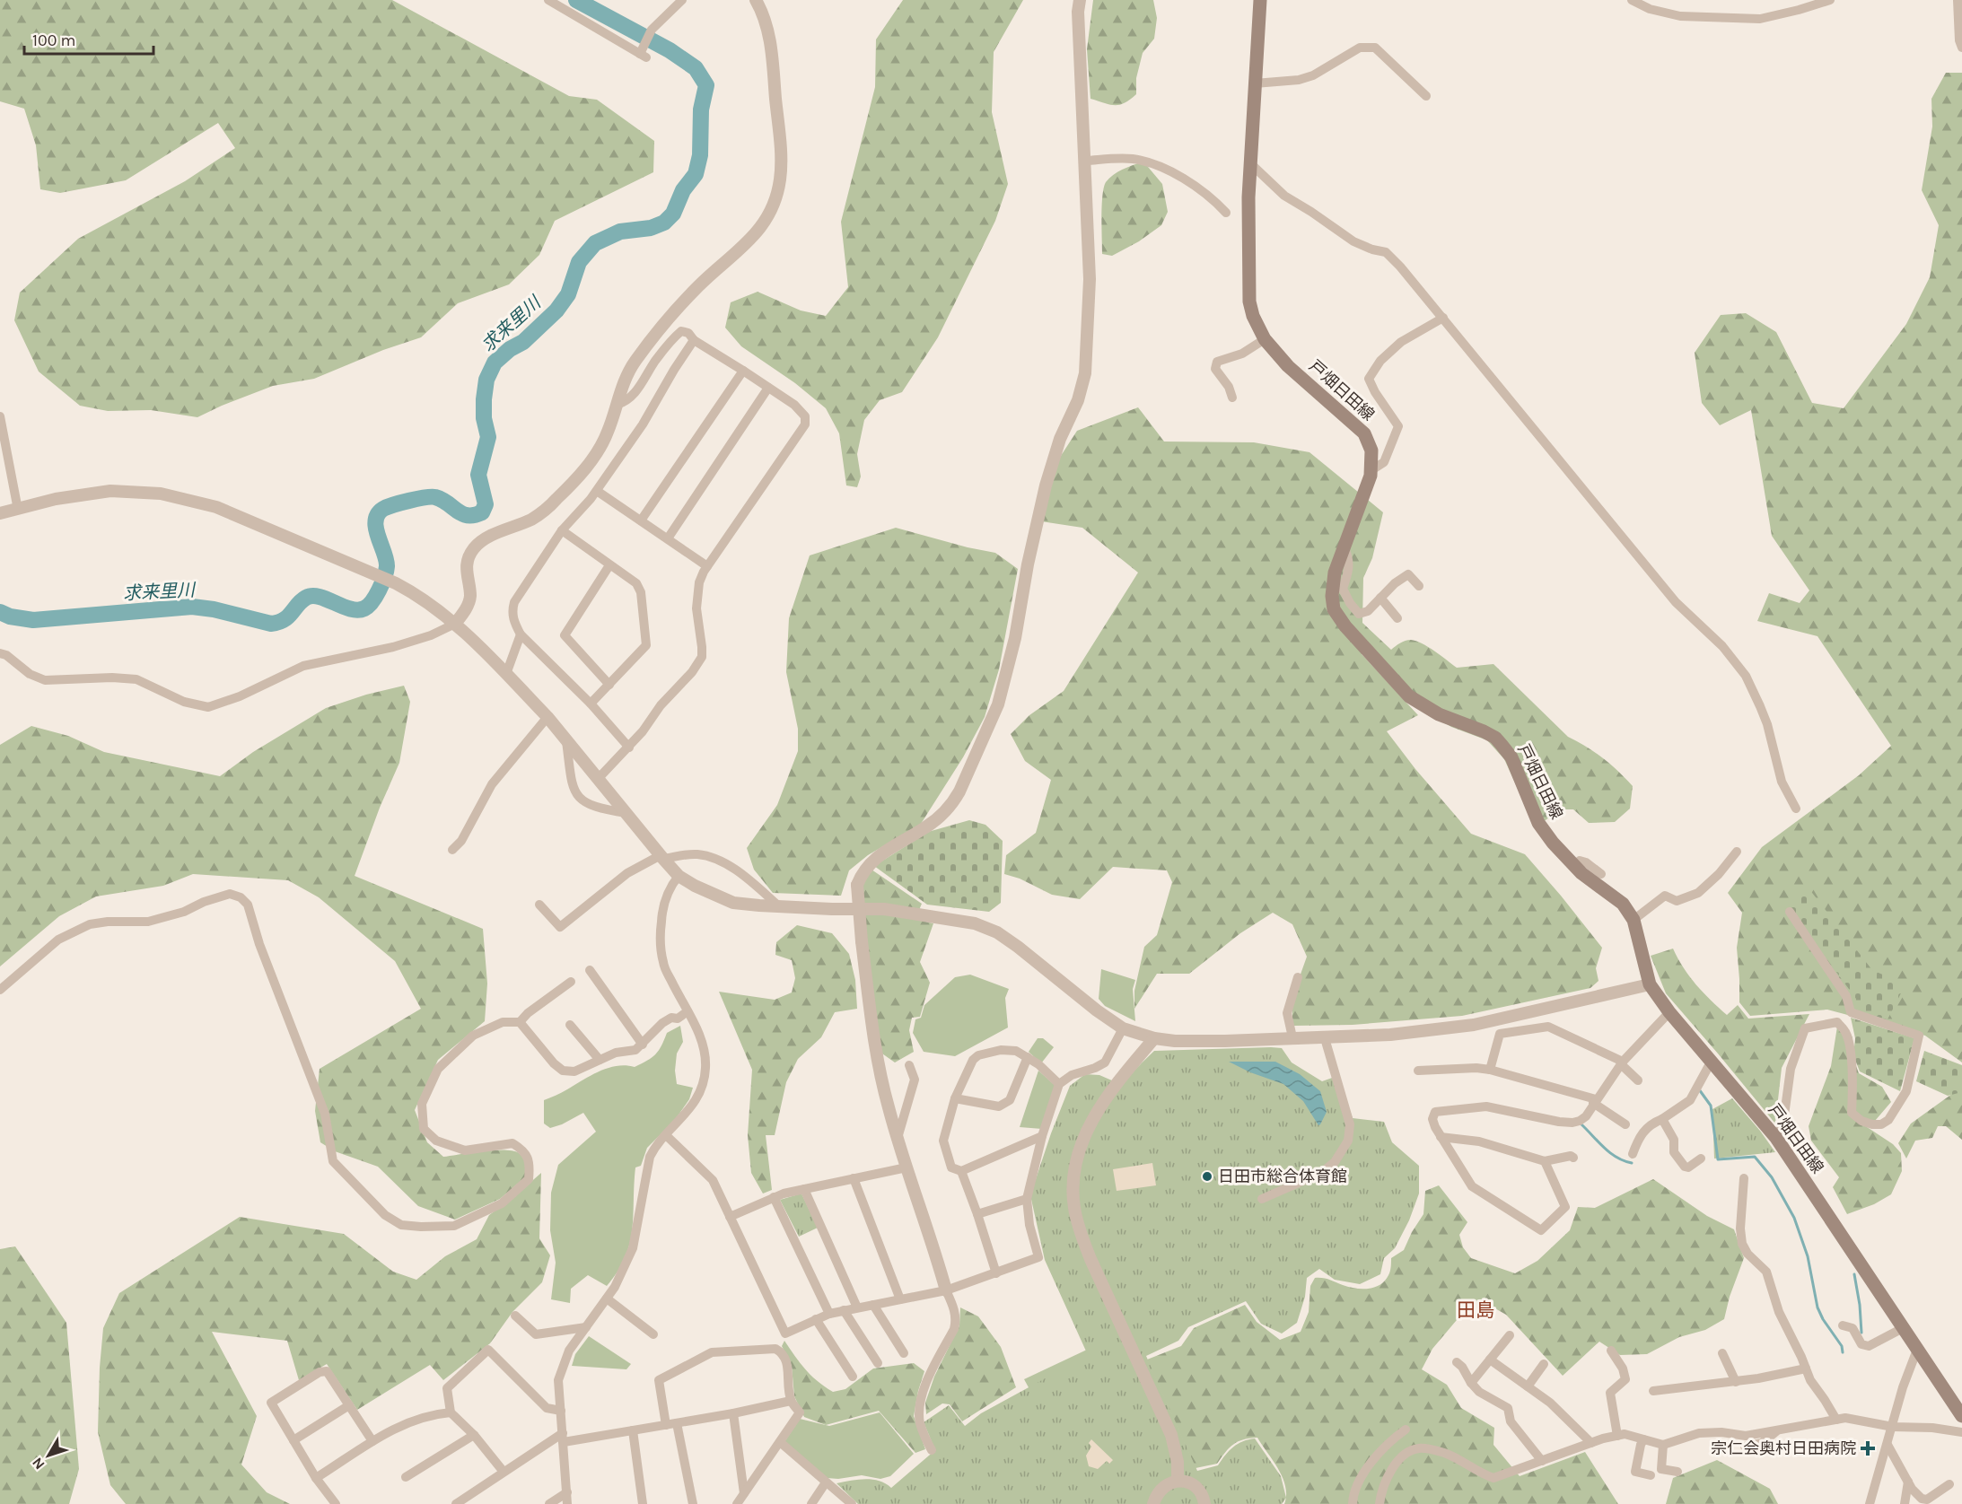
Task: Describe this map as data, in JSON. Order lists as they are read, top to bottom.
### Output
{
  "streets": {
    "main road": ["戸畑日田線"]
  },
  "districts": ["田島"],
  "water": ["求来里川"],
  "places": {
    "other": ["日田市総合体育館"],
    "health": ["宗仁会奥村日田病院"]
  },
  "scale_bar": "100 m",
  "north": "bottom left"
}
